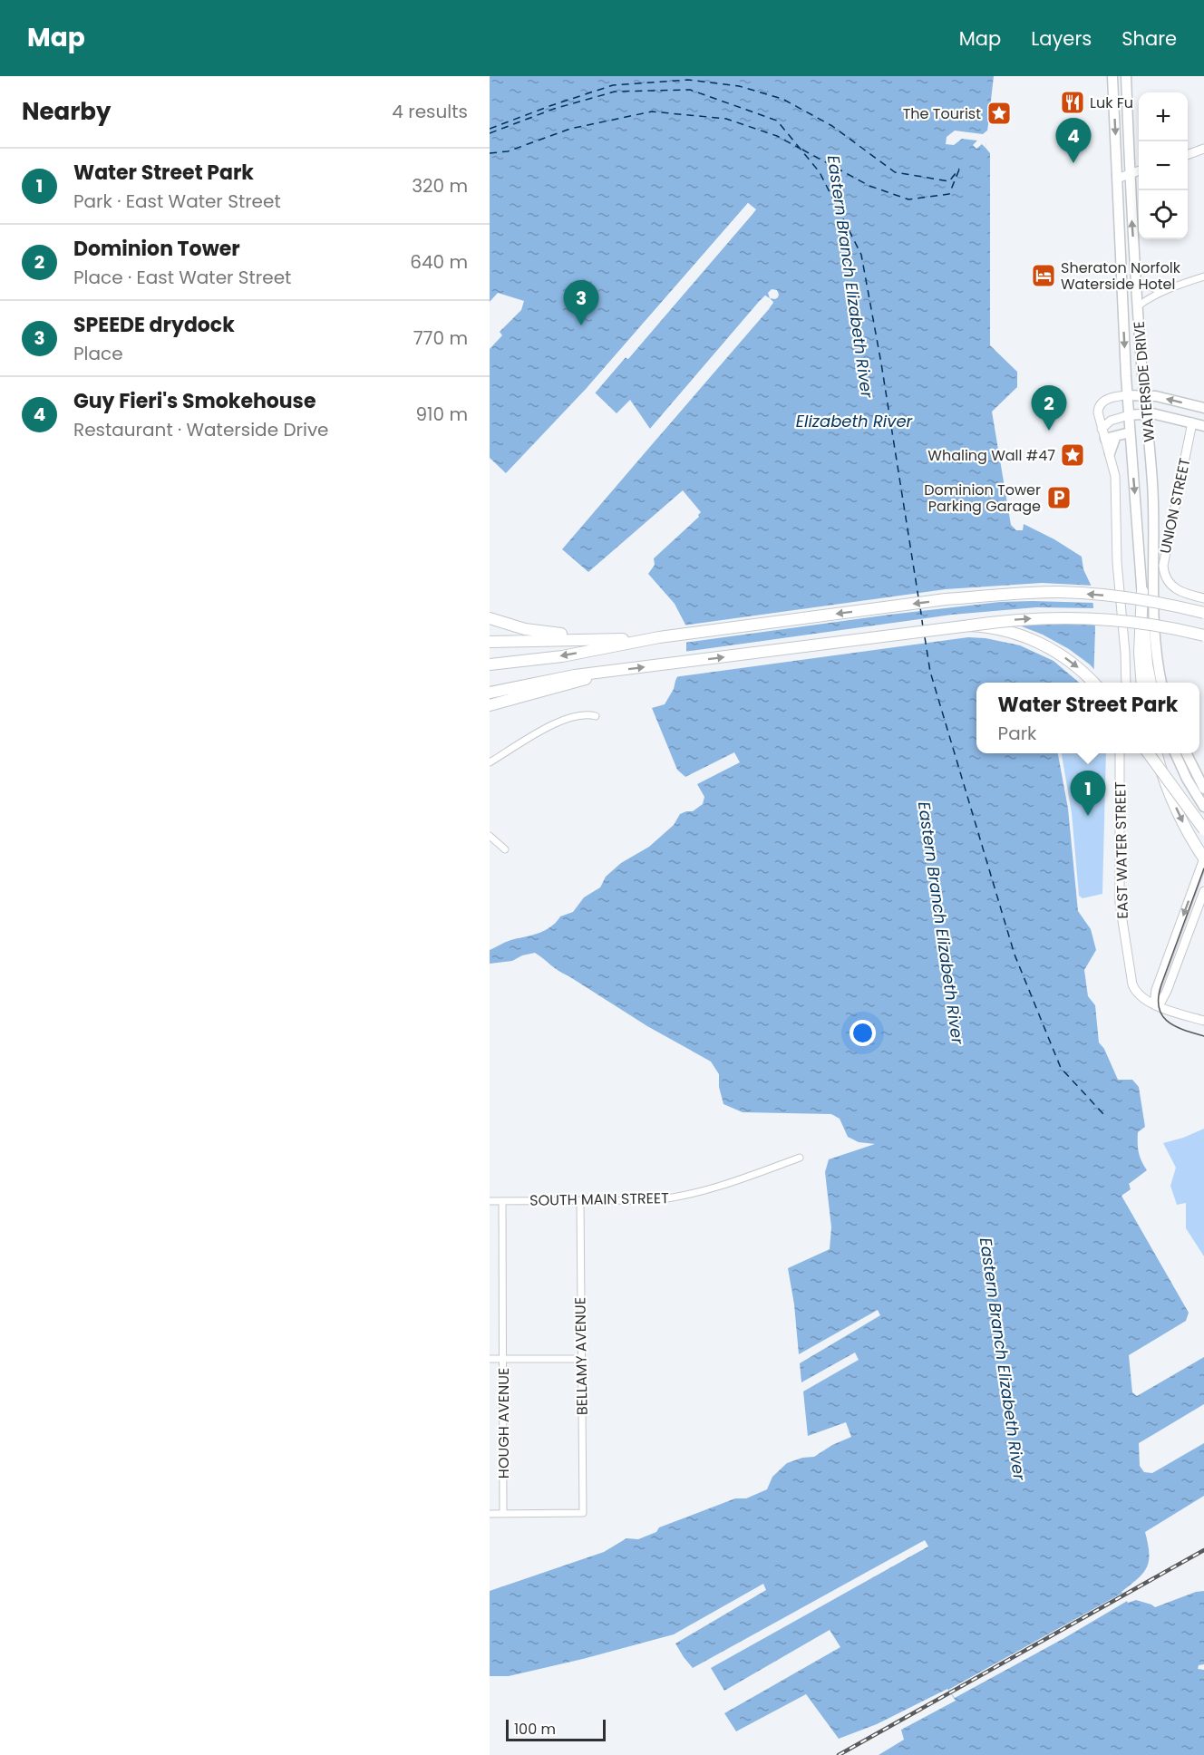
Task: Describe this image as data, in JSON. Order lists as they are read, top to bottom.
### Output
{
  "streets": {
    "main road": ["WATERSIDE DRIVE", "UNION STREET", "EAST WATER STREET"],
    "street": ["SOUTH MAIN STREET", "BELLAMY AVENUE", "HOUGH AVENUE"]
  },
  "crossings": [
    ["SOUTH MAIN STREET", "BELLAMY AVENUE"],
    ["SOUTH MAIN STREET", "HOUGH AVENUE"],
    ["BELLAMY AVENUE", "HOUGH AVENUE"]
  ],
  "water": ["Eastern Branch Elizabeth River", "Elizabeth River"],
  "places": {
    "restaurant": ["Luk Fu"],
    "place": ["The Tourist", "Whaling Wall #47"],
    "hotel": ["Sheraton Norfolk Waterside Hotel"],
    "parking": ["Dominion Tower Parking Garage"]
  },
  "scale_bar": "100 m",
  "page": {
    "header": "Map",
    "nav": ["Map", "Layers", "Share"],
    "heading": ["Nearby", "4 results"],
    "map_buttons": ["+", "−"],
    "pins": [
      "4",
      "3",
      "2",
      "1"
    ],
    "list": [
      {
        "mark": "1",
        "name": "Water Street Park",
        "note": "Park · East Water Street",
        "value": "320 m"
      },
      {
        "mark": "2",
        "name": "Dominion Tower",
        "note": "Place · East Water Street",
        "value": "640 m"
      },
      {
        "mark": "3",
        "name": "SPEEDE drydock",
        "note": "Place",
        "value": "770 m"
      },
      {
        "mark": "4",
        "name": "Guy Fieri's Smokehouse",
        "note": "Restaurant · Waterside Drive",
        "value": "910 m"
      }
    ],
    "popup": ["Water Street Park", "Park"],
    "scale": "100 m"
  }
}
